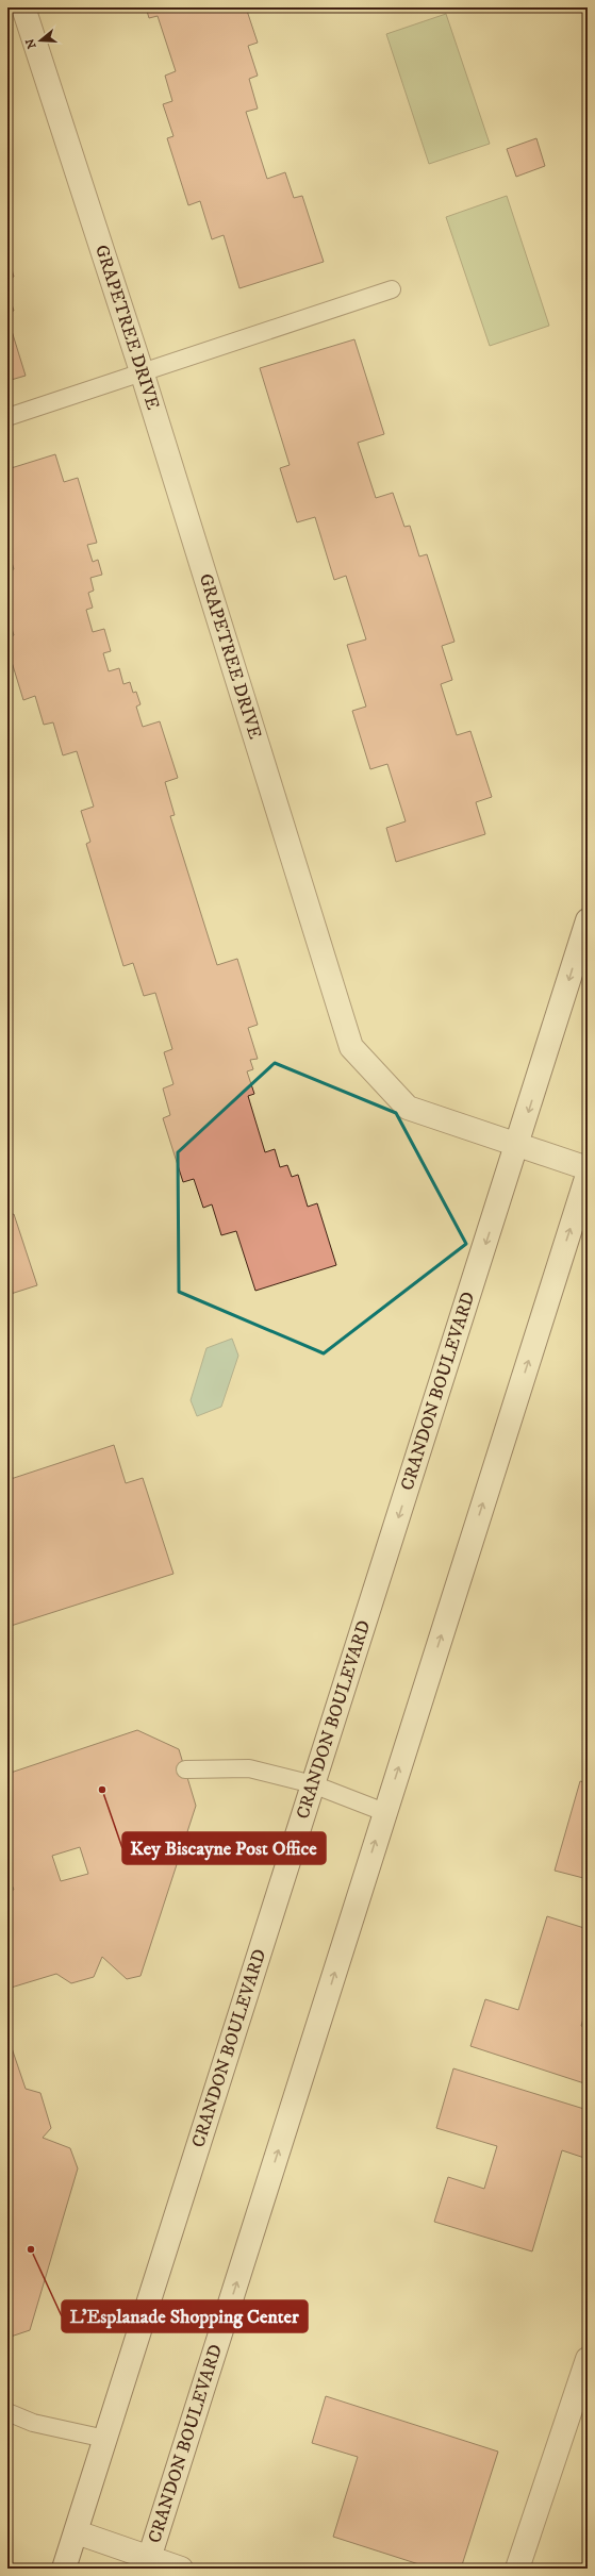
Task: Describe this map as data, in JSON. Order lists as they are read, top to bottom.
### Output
{
  "streets": {
    "main road": ["GRAPETREE DRIVE", "CRANDON BOULEVARD"]
  },
  "crossings": [
    ["GRAPETREE DRIVE", "CRANDON BOULEVARD"]
  ],
  "places": ["Key Biscayne Post Office", "L'Esplanade Shopping Center"],
  "north": "left"
}
